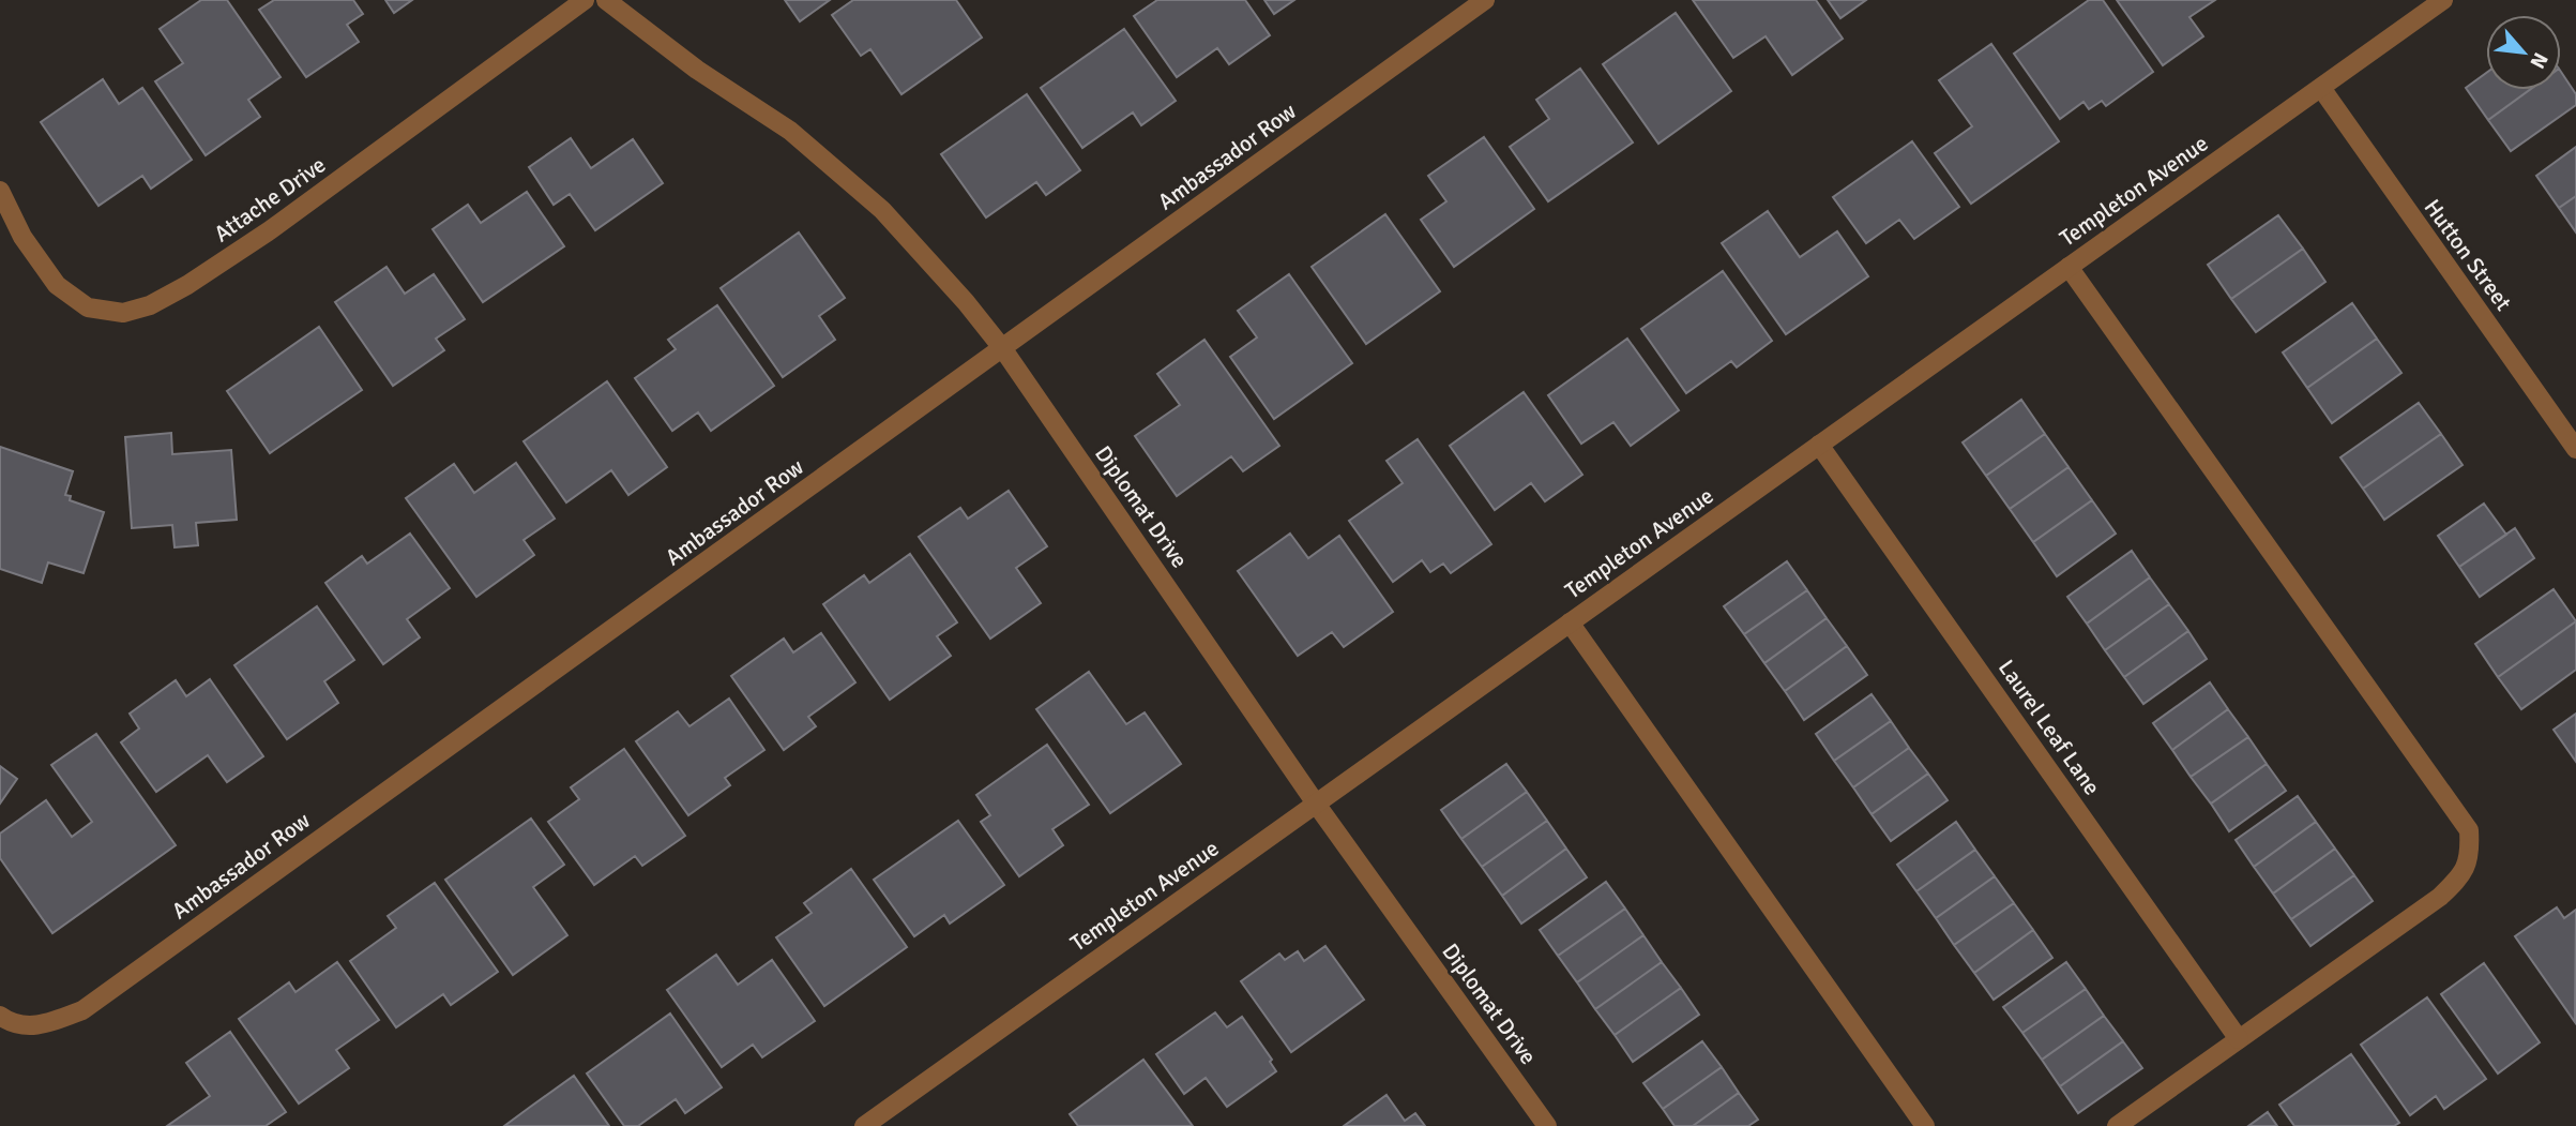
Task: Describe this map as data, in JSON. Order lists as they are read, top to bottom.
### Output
{
  "streets": {
    "street": [
      "Ambassador Row",
      "Templeton Avenue",
      "Attache Drive",
      "Hutton Street",
      "Diplomat Drive",
      "Laurel Leaf Lane"
    ]
  },
  "crossings": [
    ["Ambassador Row", "Diplomat Drive"],
    ["Templeton Avenue", "Hutton Street"],
    ["Templeton Avenue", "Diplomat Drive"],
    ["Templeton Avenue", "Laurel Leaf Lane"]
  ],
  "north": "bottom right"
}
